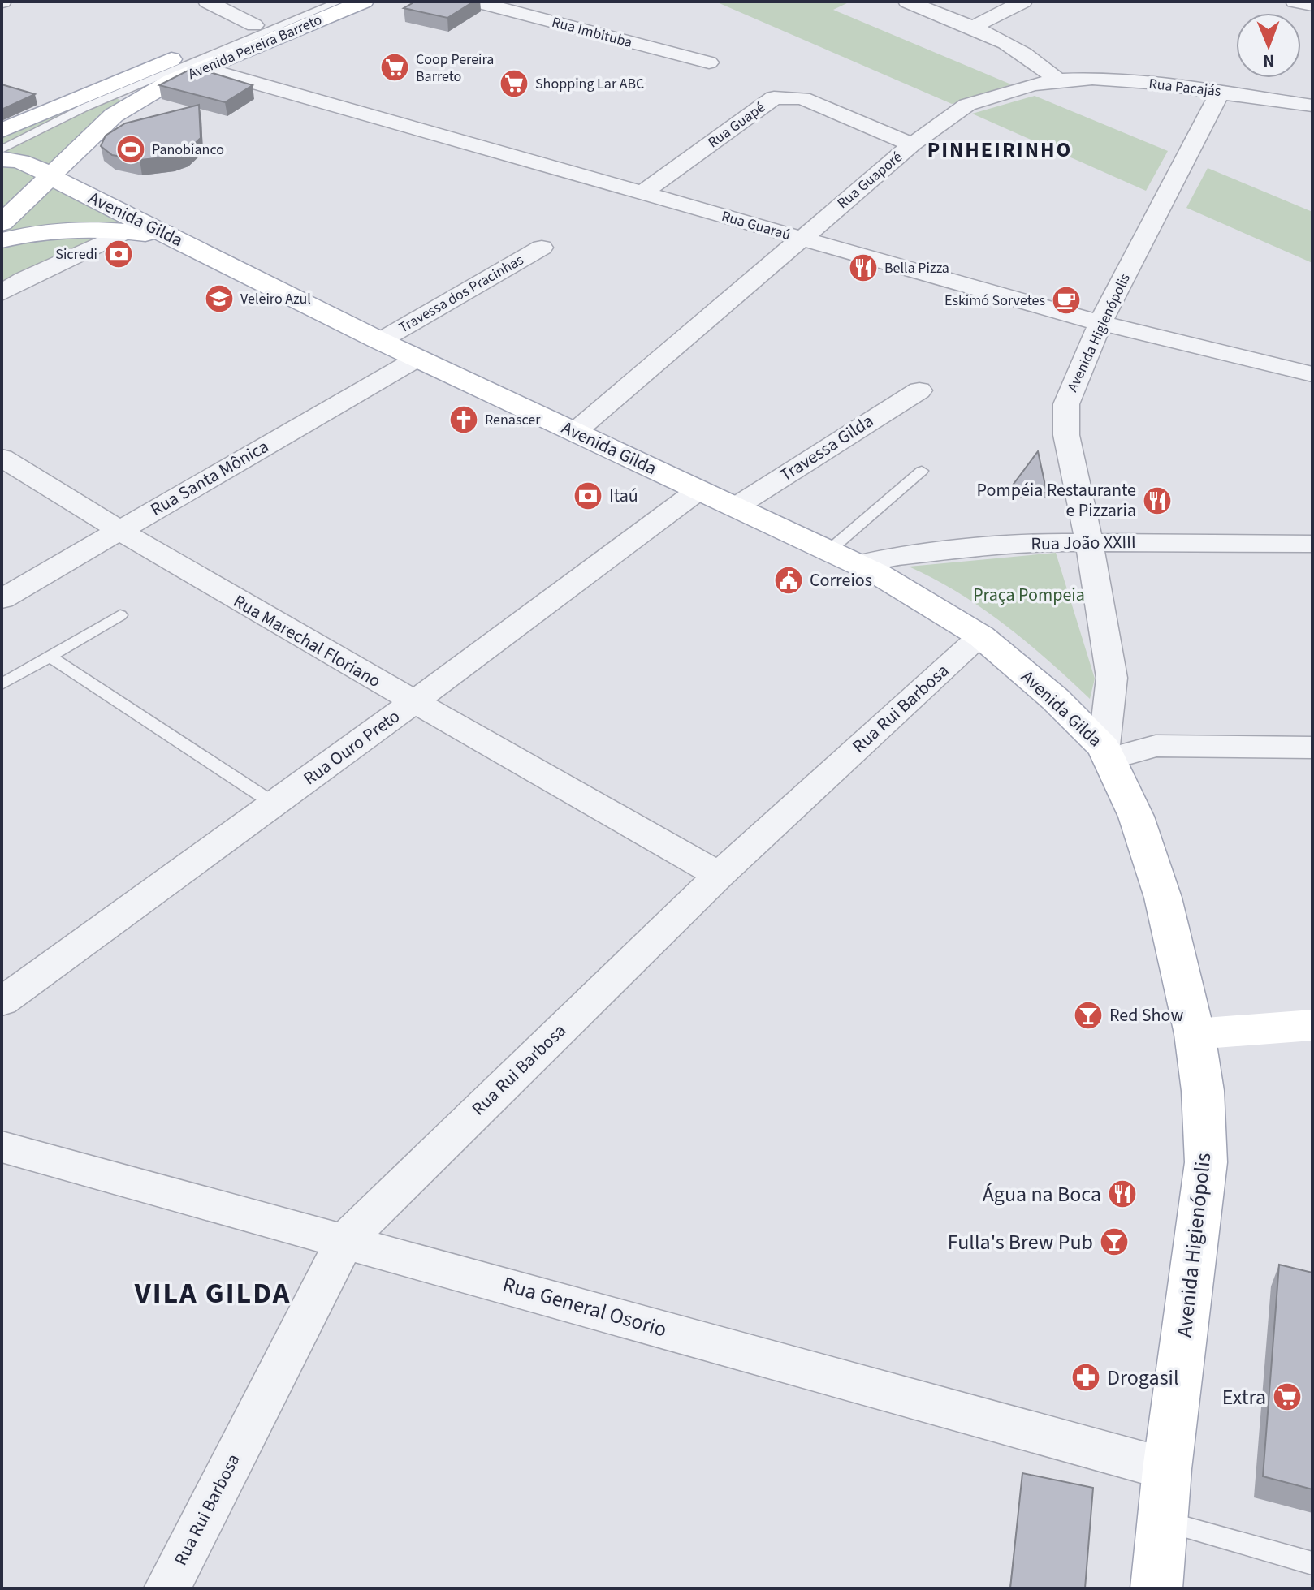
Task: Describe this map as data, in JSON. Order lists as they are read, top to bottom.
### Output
{
  "streets": {
    "main road": ["Avenida Pereira Barreto", "Avenida Gilda", "Avenida Higienópolis"],
    "street": [
      "Rua Imbituba",
      "Rua Pacajás",
      "Rua Guapé",
      "Rua Guaporé",
      "Rua Guaraú",
      "Travessa dos Pracinhas",
      "Travessa Gilda",
      "Rua Santa Mônica",
      "Rua João XXIII",
      "Rua Marechal Floriano",
      "Rua Rui Barbosa",
      "Rua Ouro Preto",
      "Rua General Osorio"
    ]
  },
  "crossings": [
    ["Avenida Pereira Barreto", "Avenida Gilda"],
    ["Avenida Pereira Barreto", "Rua Guaraú"],
    ["Rua Pacajás", "Rua Guaporé"],
    ["Rua Pacajás", "Avenida Higienópolis"],
    ["Rua Guapé", "Rua Guaporé"],
    ["Rua Guapé", "Rua Guaraú"],
    ["Rua Guaporé", "Avenida Gilda"],
    ["Rua Guaporé", "Rua Guaraú"],
    ["Avenida Gilda", "Travessa dos Pracinhas"],
    ["Avenida Gilda", "Avenida Higienópolis"],
    ["Avenida Gilda", "Travessa Gilda"],
    ["Avenida Gilda", "Rua Santa Mônica"],
    ["Avenida Gilda", "Rua João XXIII"],
    ["Avenida Gilda", "Rua Rui Barbosa"],
    ["Avenida Gilda", "Rua Ouro Preto"],
    ["Rua Guaraú", "Avenida Higienópolis"],
    ["Avenida Higienópolis", "Rua João XXIII"],
    ["Avenida Higienópolis", "Rua General Osorio"],
    ["Rua Santa Mônica", "Rua Marechal Floriano"],
    ["Rua Marechal Floriano", "Rua Rui Barbosa"],
    ["Rua Marechal Floriano", "Rua Ouro Preto"],
    ["Rua Rui Barbosa", "Rua General Osorio"]
  ],
  "districts": ["PINHEIRINHO", "VILA GILDA"],
  "parks": ["Praça Pompeia"],
  "places": {
    "supermarket": ["Coop Pereira Barreto", "Shopping Lar ABC", "Extra"],
    "sports": ["Panobianco"],
    "bank": ["Sicredi", "Itaú"],
    "restaurant": ["Bella Pizza", "Pompéia Restaurante e Pizzaria", "Água na Boca"],
    "school or university": ["Veleiro Azul"],
    "cafe": ["Eskimó Sorvetes"],
    "church": ["Renascer"],
    "public building": ["Correios"],
    "bar": ["Red Show", "Fulla's Brew Pub"],
    "pharmacy": ["Drogasil"]
  },
  "north": "bottom"
}
